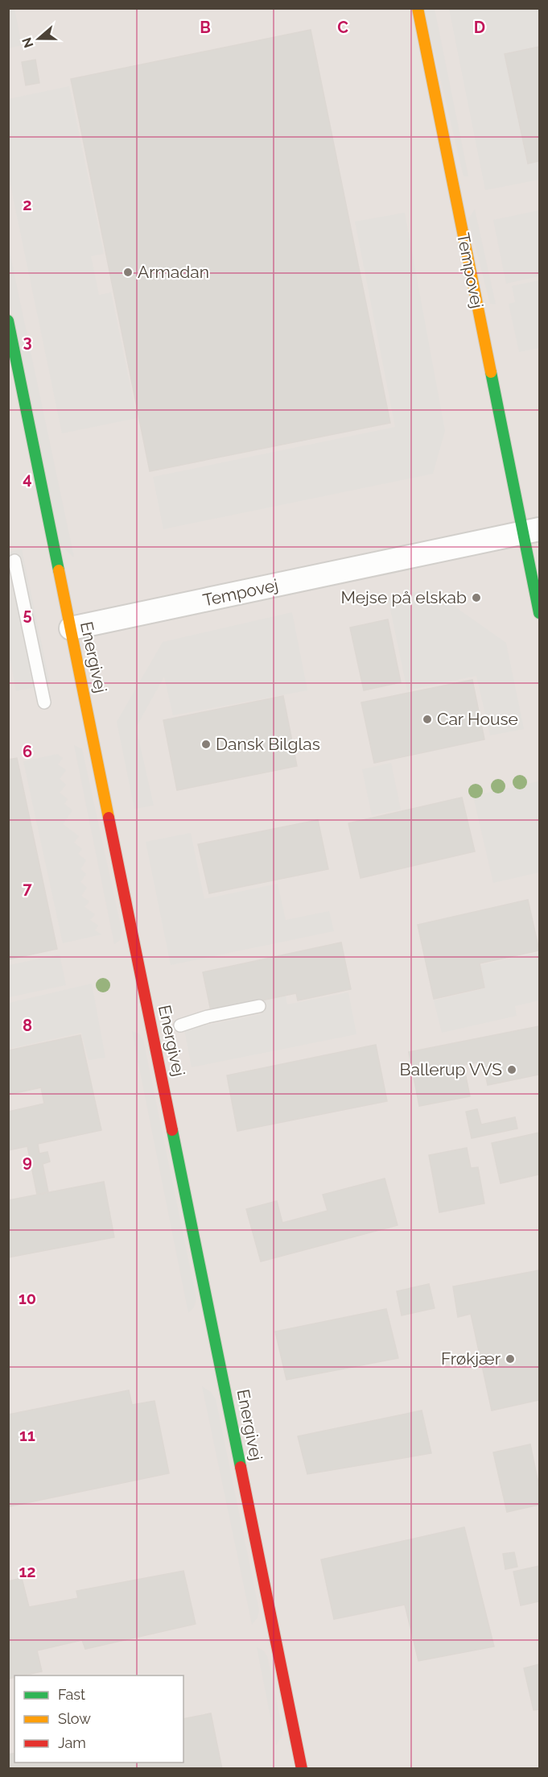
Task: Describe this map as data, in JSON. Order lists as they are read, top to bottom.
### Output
{
  "streets": {
    "street": ["Tempovej", "Energivej"]
  },
  "crossings": [
    ["Tempovej", "Energivej"]
  ],
  "places": [
    "Armadan",
    "Mejse på elskab",
    "Car House",
    "Dansk Bilglas",
    "Ballerup VVS",
    "Frøkjær"
  ],
  "legend": ["Fast", "Slow", "Jam"],
  "north": "left",
  "grid": {
    "columns": ["B", "C", "D"],
    "rows": [
      "2",
      "3",
      "4",
      "5",
      "6",
      "7",
      "8",
      "9",
      "10",
      "11",
      "12"
    ]
  }
}
